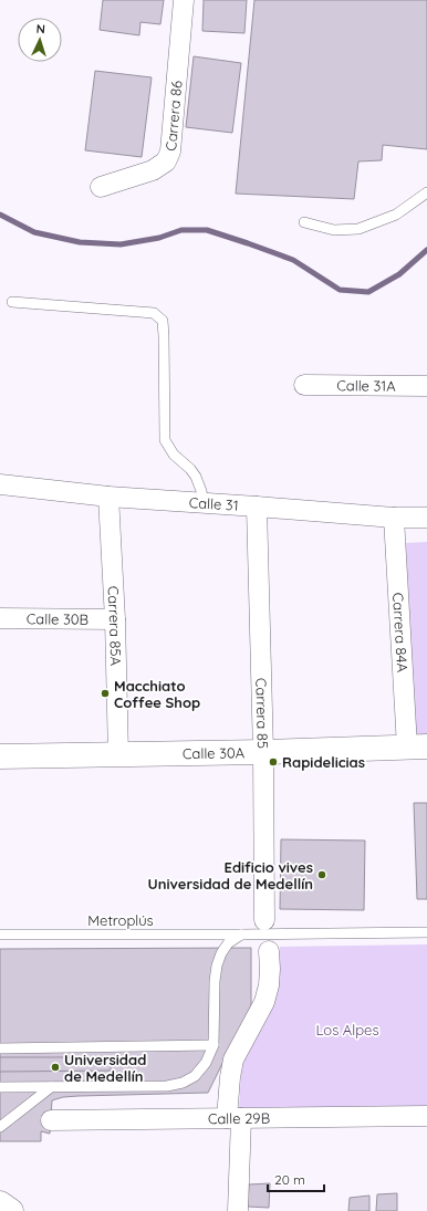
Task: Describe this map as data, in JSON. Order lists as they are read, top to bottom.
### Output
{
  "streets": {
    "street": [
      "Carrera 86",
      "Calle 31A",
      "Calle 31",
      "Calle 30B",
      "Carrera 85A",
      "Carrera 84A",
      "Carrera 85",
      "Calle 30A",
      "Calle 29B"
    ],
    "lane": ["Metroplús"]
  },
  "crossings": [
    ["Calle 31", "Carrera 85A"],
    ["Calle 31", "Carrera 84A"],
    ["Calle 31", "Carrera 85"],
    ["Calle 30B", "Carrera 85A"],
    ["Carrera 85A", "Calle 30A"],
    ["Carrera 84A", "Calle 30A"],
    ["Carrera 85", "Calle 30A"]
  ],
  "parks": ["Los Alpes"],
  "places": [
    "Macchiato Coffee Shop",
    "Rapidelicias",
    "Edificio vives Universidad de Medellín",
    "Universidad de Medellín"
  ],
  "scale_bar": "20 m",
  "north": "top"
}
